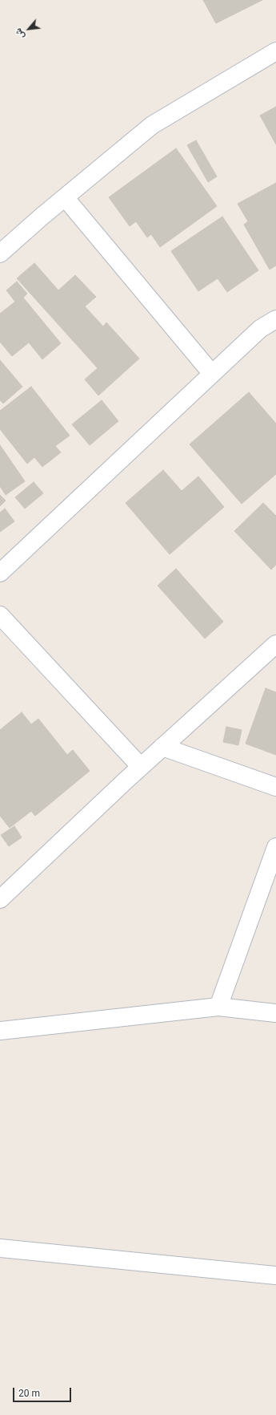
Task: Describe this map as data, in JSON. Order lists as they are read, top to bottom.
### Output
{
  "scale_bar": "20 m",
  "north": "bottom left"
}
